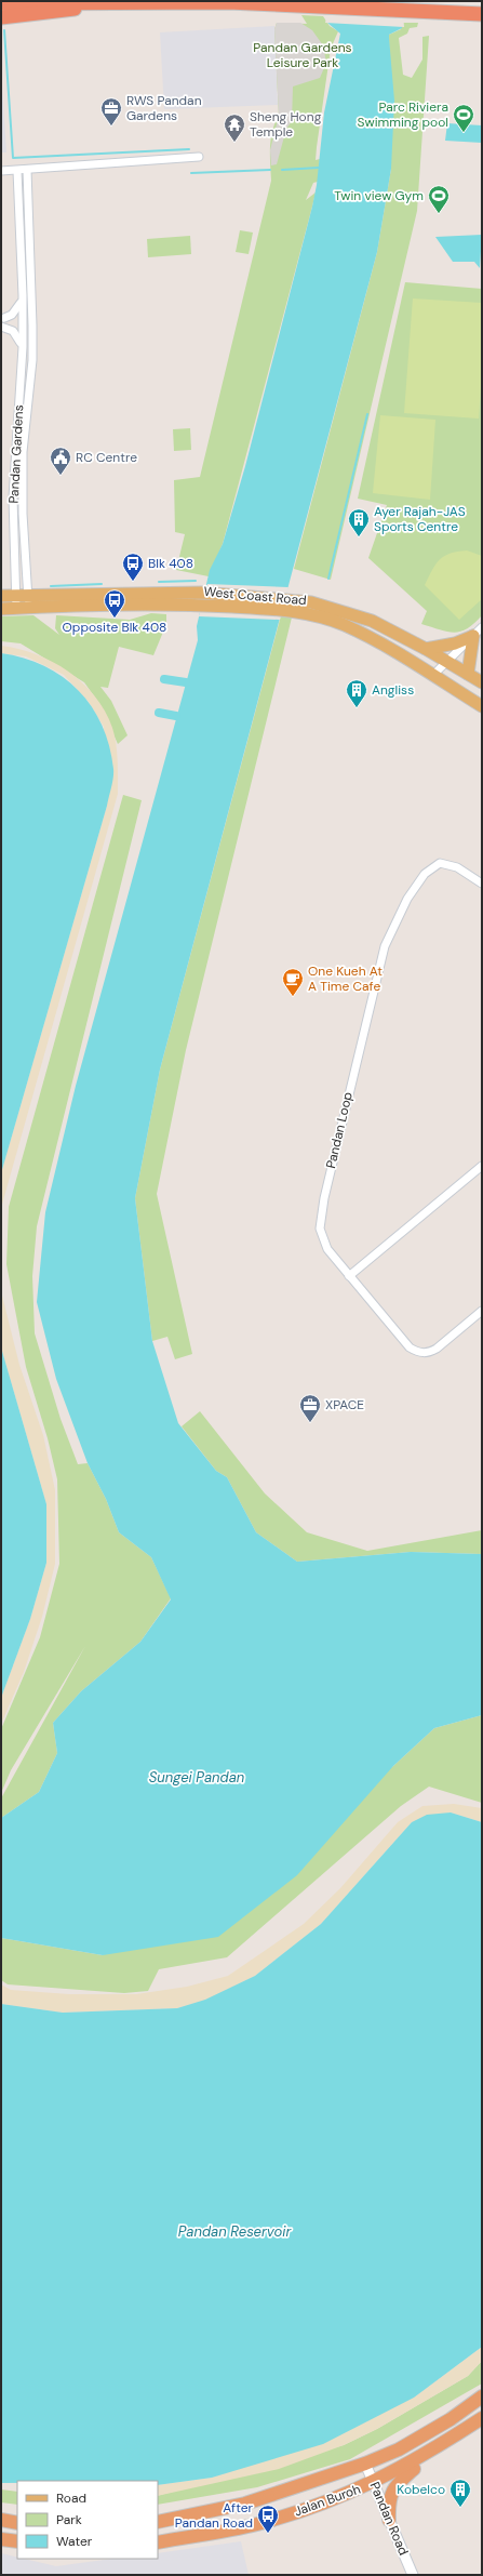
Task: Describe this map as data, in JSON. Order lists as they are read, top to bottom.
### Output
{
  "streets": {
    "highway": ["Jalan Buroh"],
    "main road": ["West Coast Road"],
    "street": ["Pandan Gardens", "Pandan Loop", "Pandan Road"]
  },
  "crossings": [
    ["Pandan Gardens", "West Coast Road"],
    ["Jalan Buroh", "Pandan Road"]
  ],
  "water": ["Sungei Pandan", "Pandan Reservoir"],
  "parks": ["Pandan Gardens Leisure Park"],
  "places": {
    "office": ["RWS Pandan Gardens", "XPACE"],
    "sports": ["Parc Riviera Swimming pool", "Twin view Gym"],
    "temple": ["Sheng Hong Temple"],
    "public building": ["RC Centre"],
    "building": ["Ayer Rajah-JAS Sports Centre", "Angliss", "Kobelco"],
    "bus stop": ["Blk 408", "Opposite Blk 408", "After Pandan Road"],
    "cafe": ["One Kueh At A Time Cafe"]
  },
  "legend": ["Road", "Park", "Water"]
}
